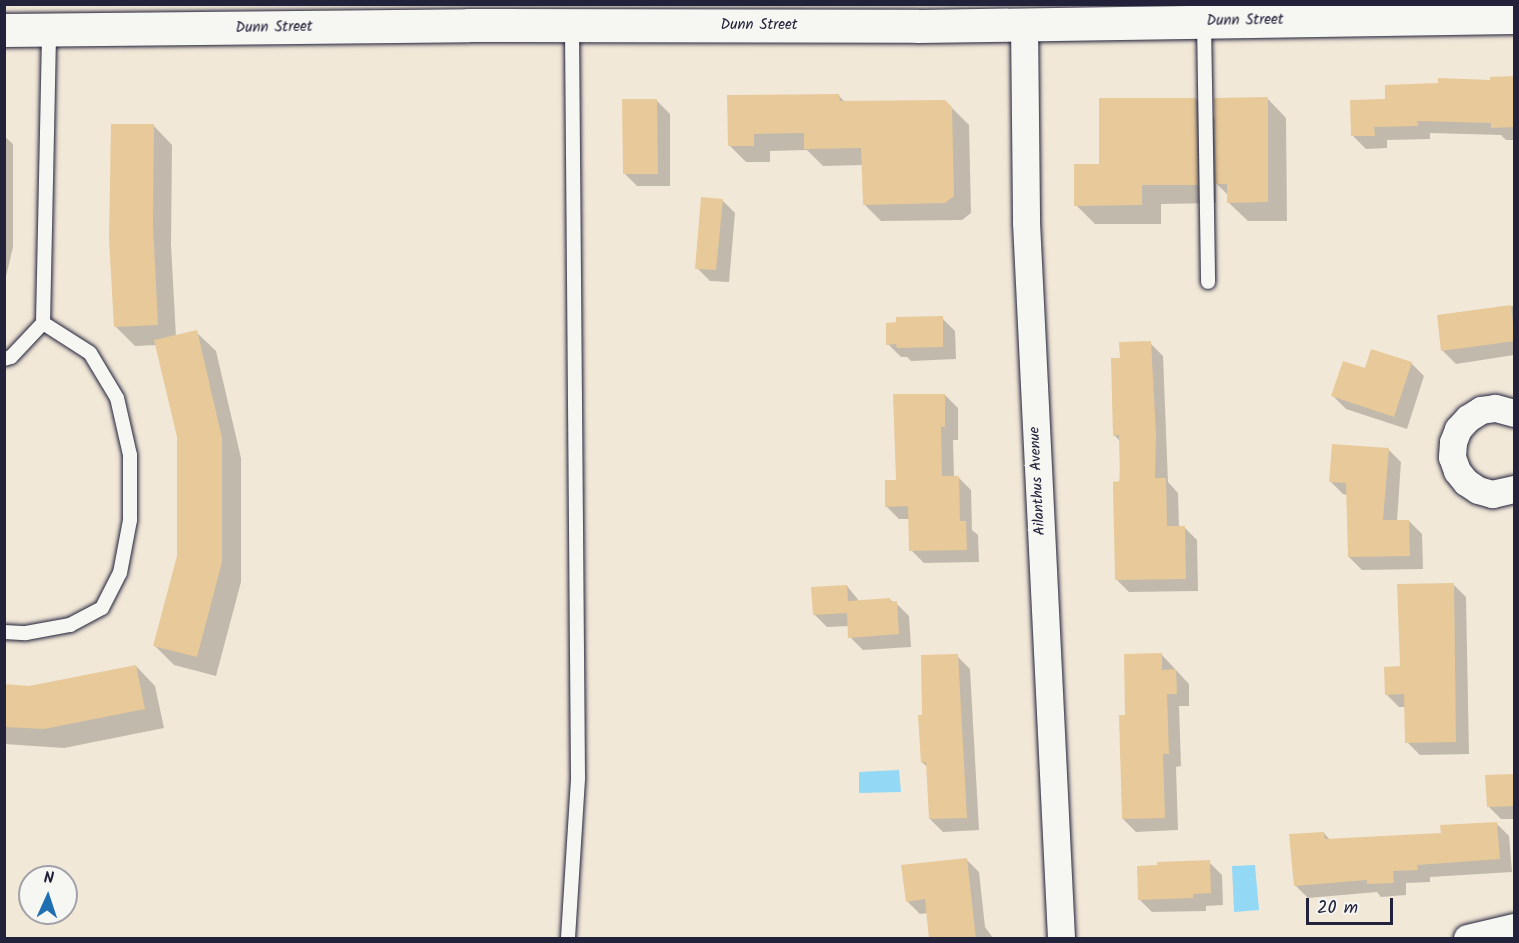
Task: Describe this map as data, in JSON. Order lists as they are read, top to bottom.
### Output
{
  "streets": {
    "street": ["Dunn Street", "Ailanthus Avenue"]
  },
  "crossings": [
    ["Dunn Street", "Ailanthus Avenue"]
  ],
  "scale_bar": "20 m",
  "north": "top"
}
